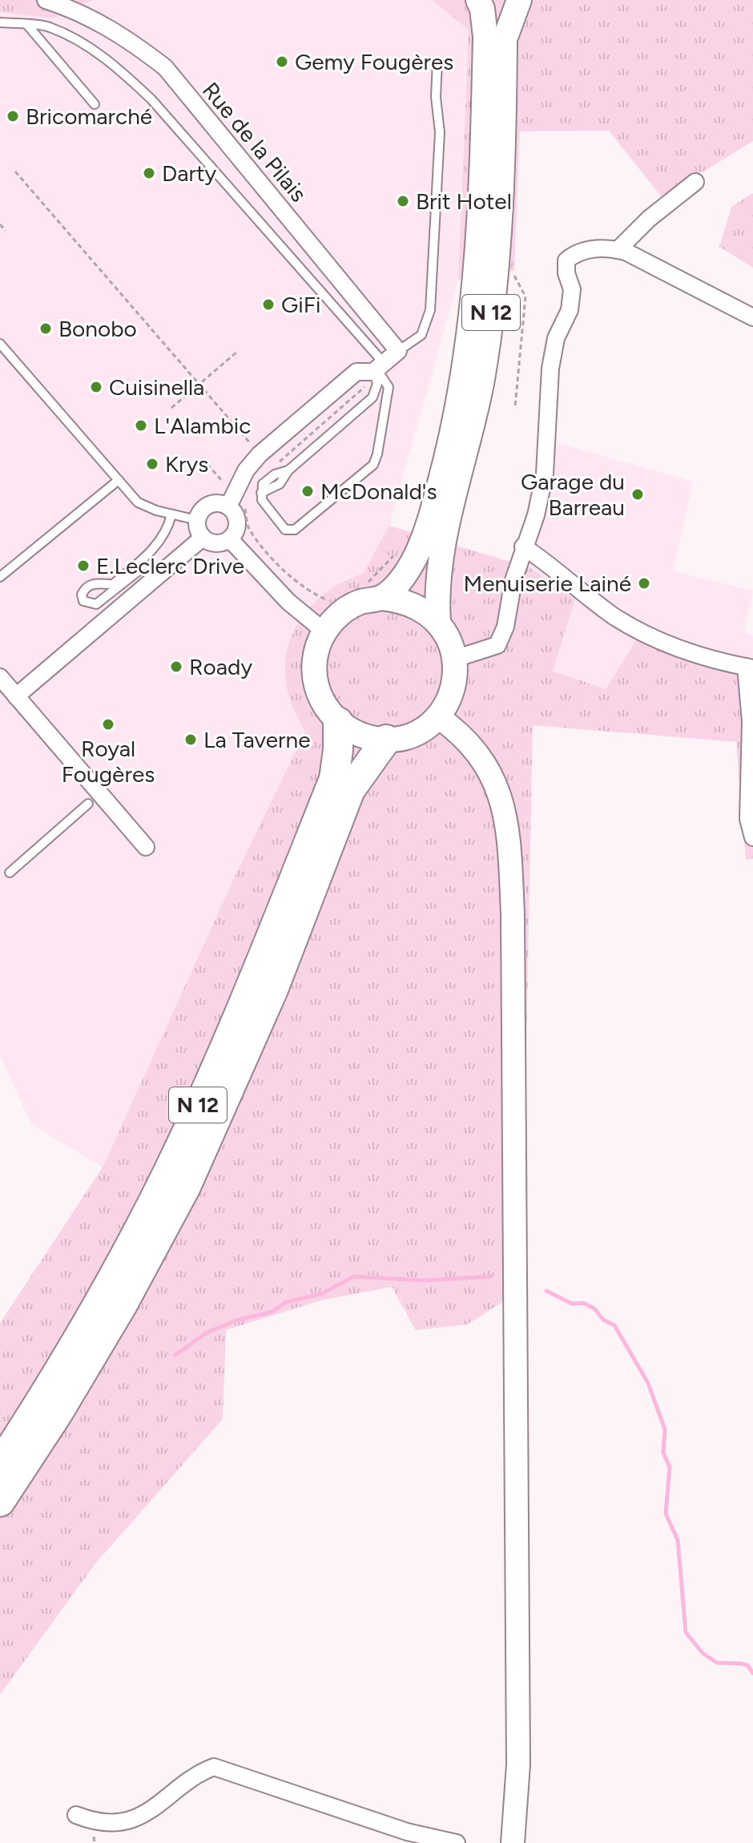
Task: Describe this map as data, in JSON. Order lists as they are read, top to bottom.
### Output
{
  "streets": {
    "highway": ["N 12"],
    "street": ["Rue de la Pilais"]
  },
  "places": [
    "Gemy Fougères",
    "Bricomarché",
    "Darty",
    "Brit Hotel",
    "GiFi",
    "Bonobo",
    "Cuisinella",
    "L'Alambic",
    "Krys",
    "McDonald's",
    "Garage du Barreau",
    "E.Leclerc Drive",
    "Menuiserie Lainé",
    "Roady",
    "Royal Fougères",
    "La Taverne"
  ]
}
